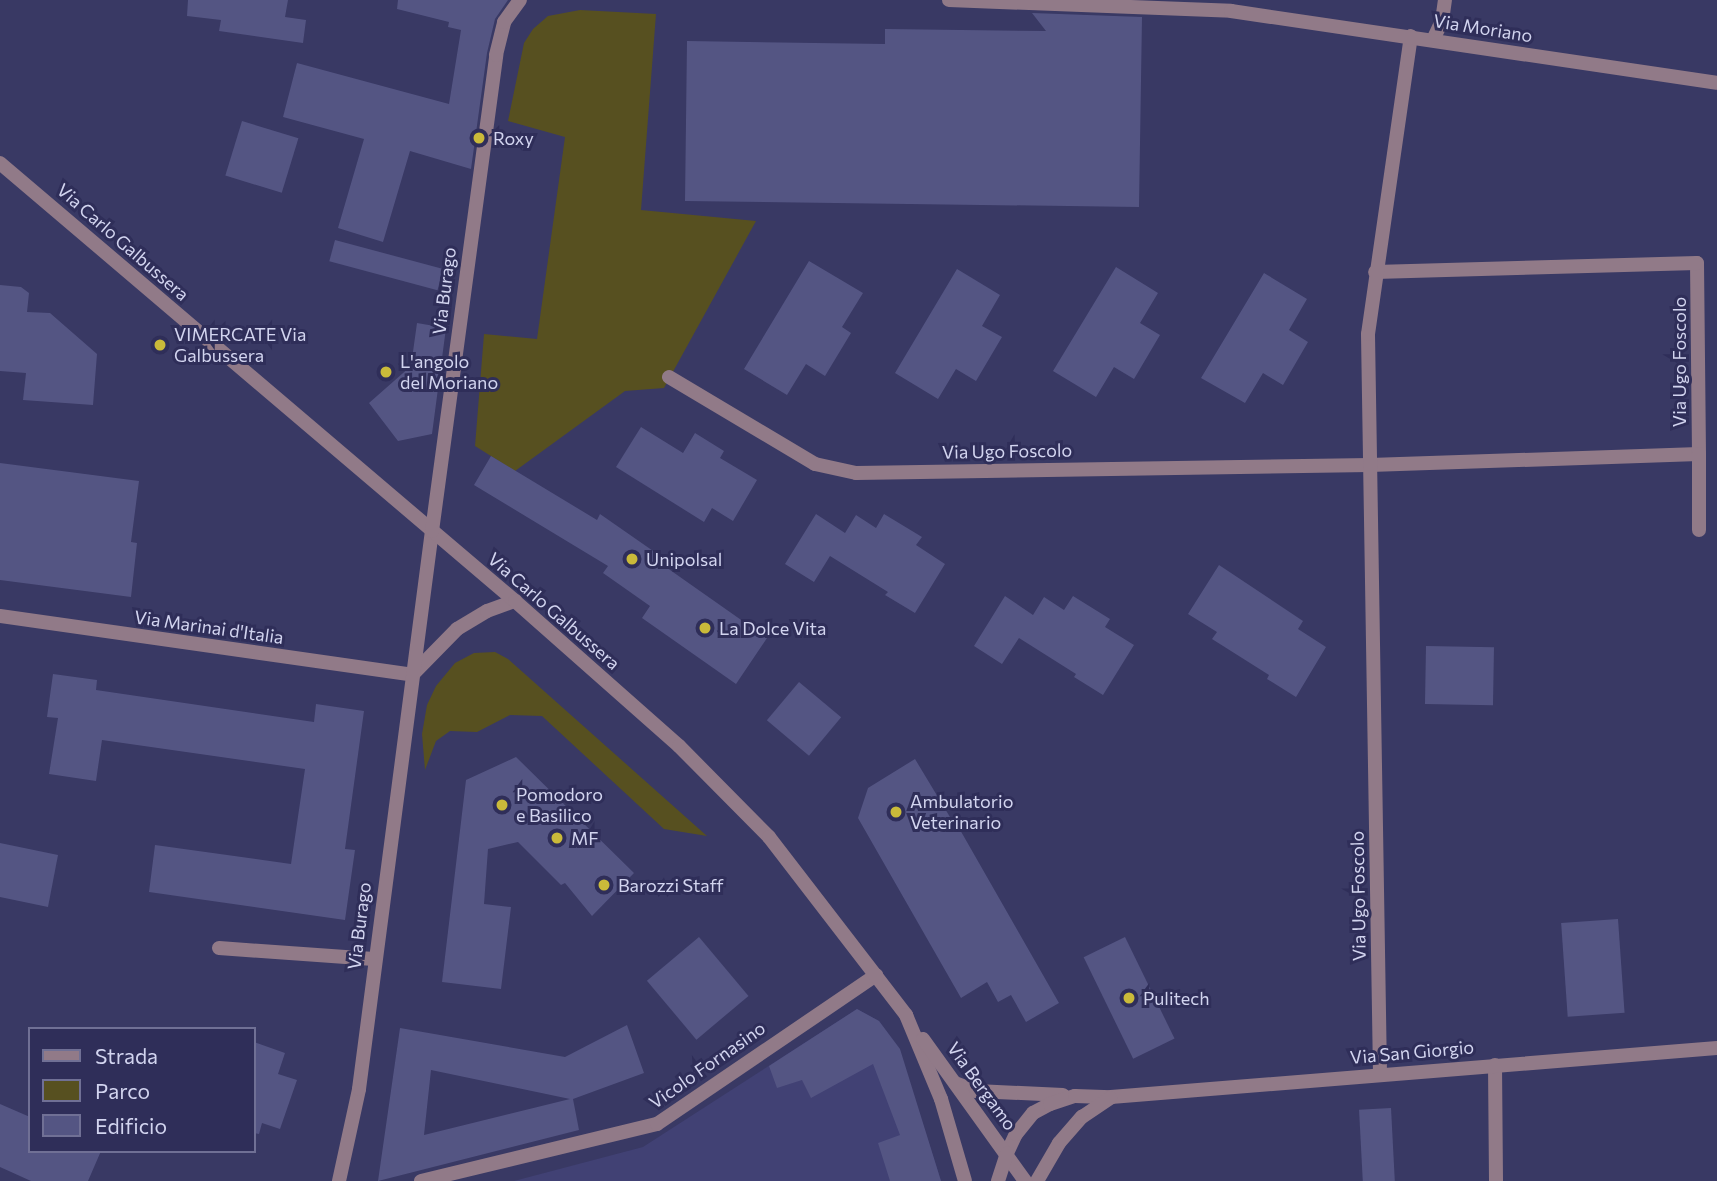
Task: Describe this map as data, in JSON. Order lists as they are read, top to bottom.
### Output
{
  "streets": {
    "street": [
      "Via Moriano",
      "Via Carlo Galbussera",
      "Via Burago",
      "Via Ugo Foscolo",
      "Via Marinai d'Italia",
      "Via San Giorgio",
      "Vicolo Fornasino",
      "Via Bergamo"
    ]
  },
  "crossings": [
    ["Via Moriano", "Via Ugo Foscolo"],
    ["Via Carlo Galbussera", "Via Burago"],
    ["Via Carlo Galbussera", "Vicolo Fornasino"],
    ["Via Carlo Galbussera", "Via Bergamo"],
    ["Via Burago", "Via Marinai d'Italia"],
    ["Via Ugo Foscolo", "Via San Giorgio"],
    ["Via San Giorgio", "Via Bergamo"]
  ],
  "places": [
    "Roxy",
    "VIMERCATE Via Galbussera",
    "L'angolo del Moriano",
    "Unipolsal",
    "La Dolce Vita",
    "Pomodoro e Basilico",
    "Ambulatorio Veterinario",
    "MF",
    "Barozzi Staff",
    "Pulitech"
  ],
  "legend": ["Strada", "Parco", "Edificio"]
}
